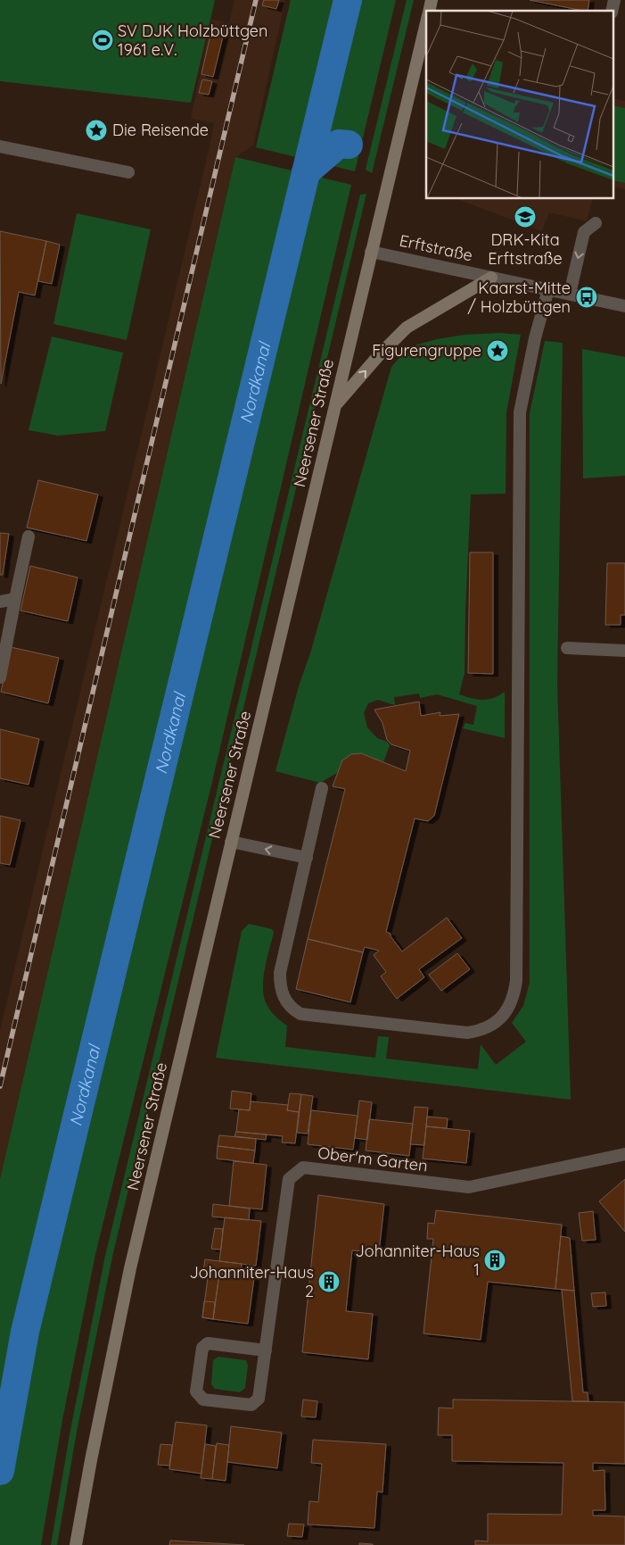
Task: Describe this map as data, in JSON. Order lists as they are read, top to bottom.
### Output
{
  "streets": {
    "main road": ["Neersener Straße"],
    "street": ["Erftstraße", "Ober'm Garten"]
  },
  "crossings": [
    ["Erftstraße", "Neersener Straße"]
  ],
  "water": ["Nordkanal"],
  "places": {
    "sports": ["SV DJK Holzbüttgen 1961 e.V."],
    "place": ["Die Reisende", "Figurengruppe"],
    "school or university": ["DRK-Kita Erftstraße"],
    "bus stop": ["Kaarst-Mitte / Holzbüttgen"],
    "building": ["Johanniter-Haus 1", "Johanniter-Haus 2"]
  }
}
